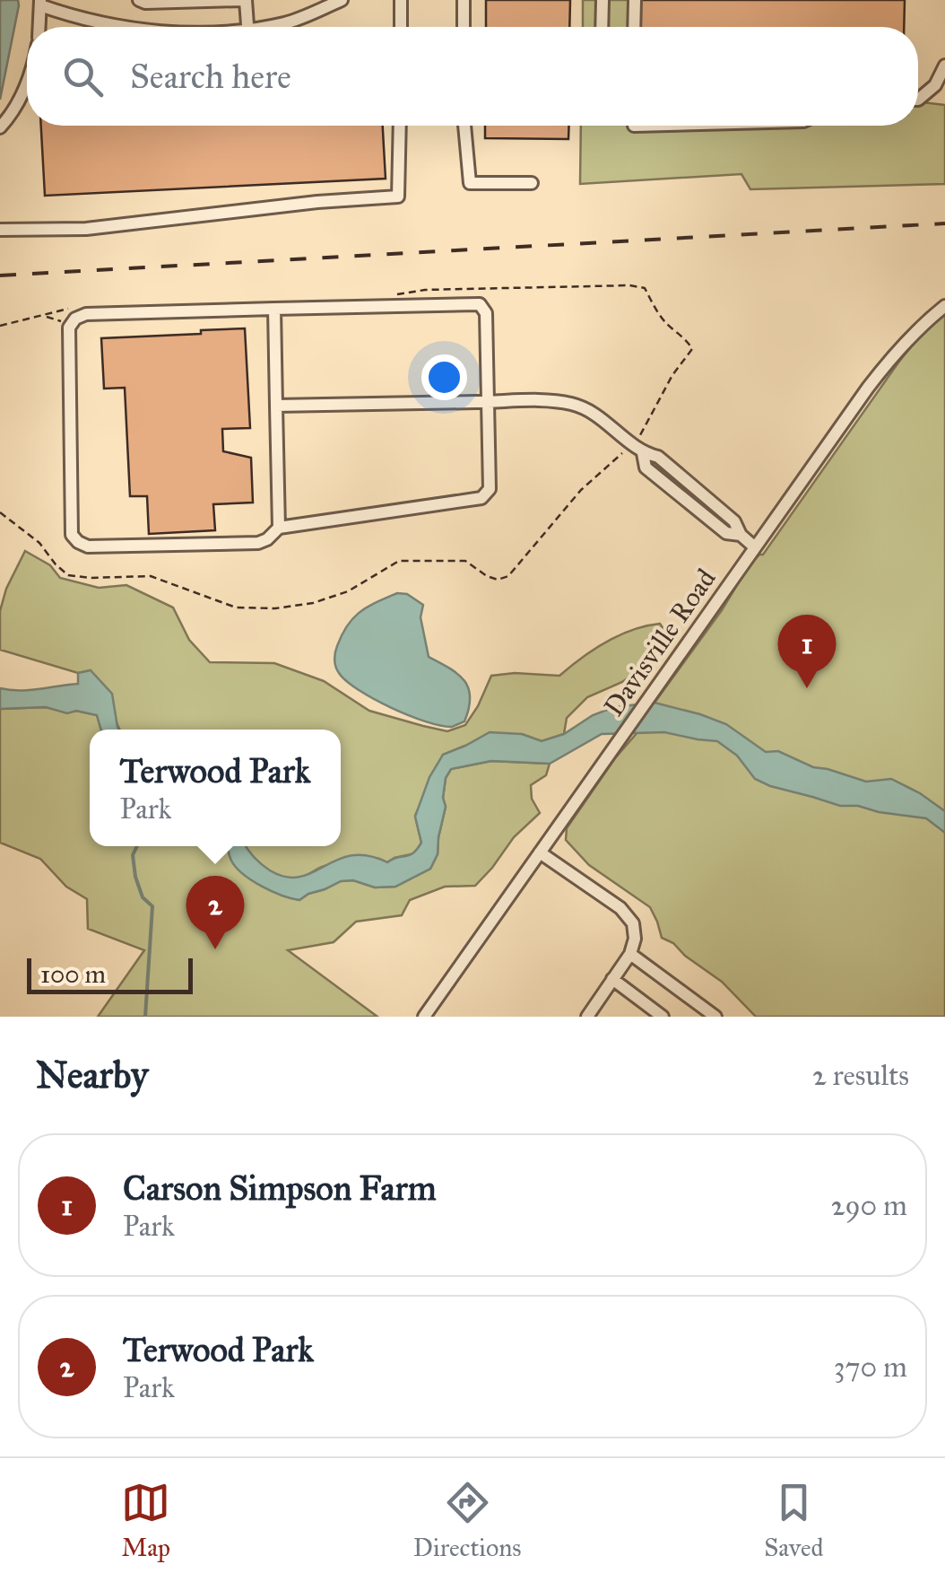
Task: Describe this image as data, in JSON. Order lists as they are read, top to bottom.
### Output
{
  "streets": {
    "street": ["Davisville Road"]
  },
  "scale_bar": "100 m",
  "page": {
    "search": "Search here",
    "pins": ["1", "2"],
    "popup": ["Terwood Park", "Park"],
    "scale": "100 m",
    "heading": ["Nearby", "2 results"],
    "list": [
      {
        "mark": "1",
        "name": "Carson Simpson Farm",
        "note": "Park",
        "value": "290 m"
      },
      {
        "mark": "2",
        "name": "Terwood Park",
        "note": "Park",
        "value": "370 m"
      }
    ],
    "nav": ["Map", "Directions", "Saved"]
  }
}
